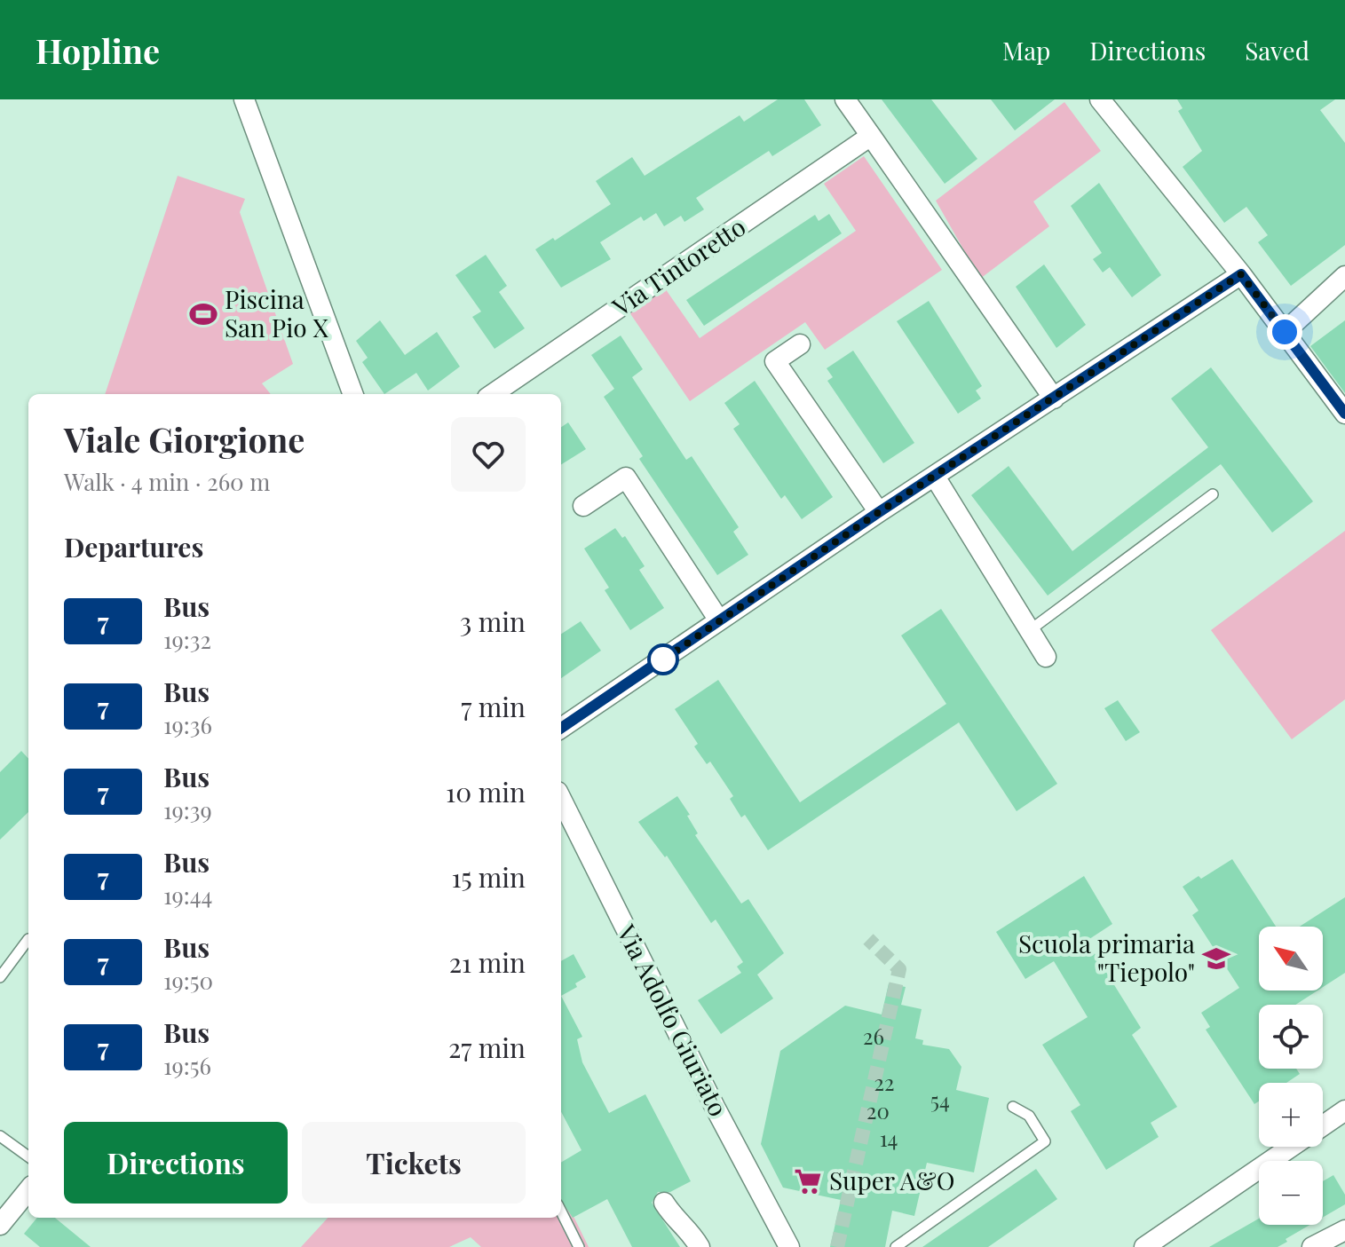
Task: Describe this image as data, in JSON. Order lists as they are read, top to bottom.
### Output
{
  "streets": {
    "street": ["Via Tintoretto", "Via Adolfo Giuriato"]
  },
  "places": {
    "sports": ["Piscina San Pio X"],
    "school or university": ["Scuola primaria \"Tiepolo\""],
    "supermarket": ["Super A&O"]
  },
  "lines": ["bus line 7"],
  "house_numbers": [
    "26",
    "22",
    "54",
    "20",
    "14"
  ],
  "north": "top left",
  "page": {
    "header": "Hopline",
    "nav": ["Map", "Directions", "Saved"],
    "heading": [
      ["Viale Giorgione", "Walk · 4 min · 260 m"],
      "Departures"
    ],
    "list": [
      {
        "mark": "7",
        "name": "Bus",
        "note": "19:32",
        "value": "3 min"
      },
      {
        "mark": "7",
        "name": "Bus",
        "note": "19:36",
        "value": "7 min"
      },
      {
        "mark": "7",
        "name": "Bus",
        "note": "19:39",
        "value": "10 min"
      },
      {
        "mark": "7",
        "name": "Bus",
        "note": "19:44",
        "value": "15 min"
      },
      {
        "mark": "7",
        "name": "Bus",
        "note": "19:50",
        "value": "21 min"
      },
      {
        "mark": "7",
        "name": "Bus",
        "note": "19:56",
        "value": "27 min"
      }
    ],
    "map_buttons": ["+", "−"],
    "buttons": ["Directions", "Tickets"]
  }
}
